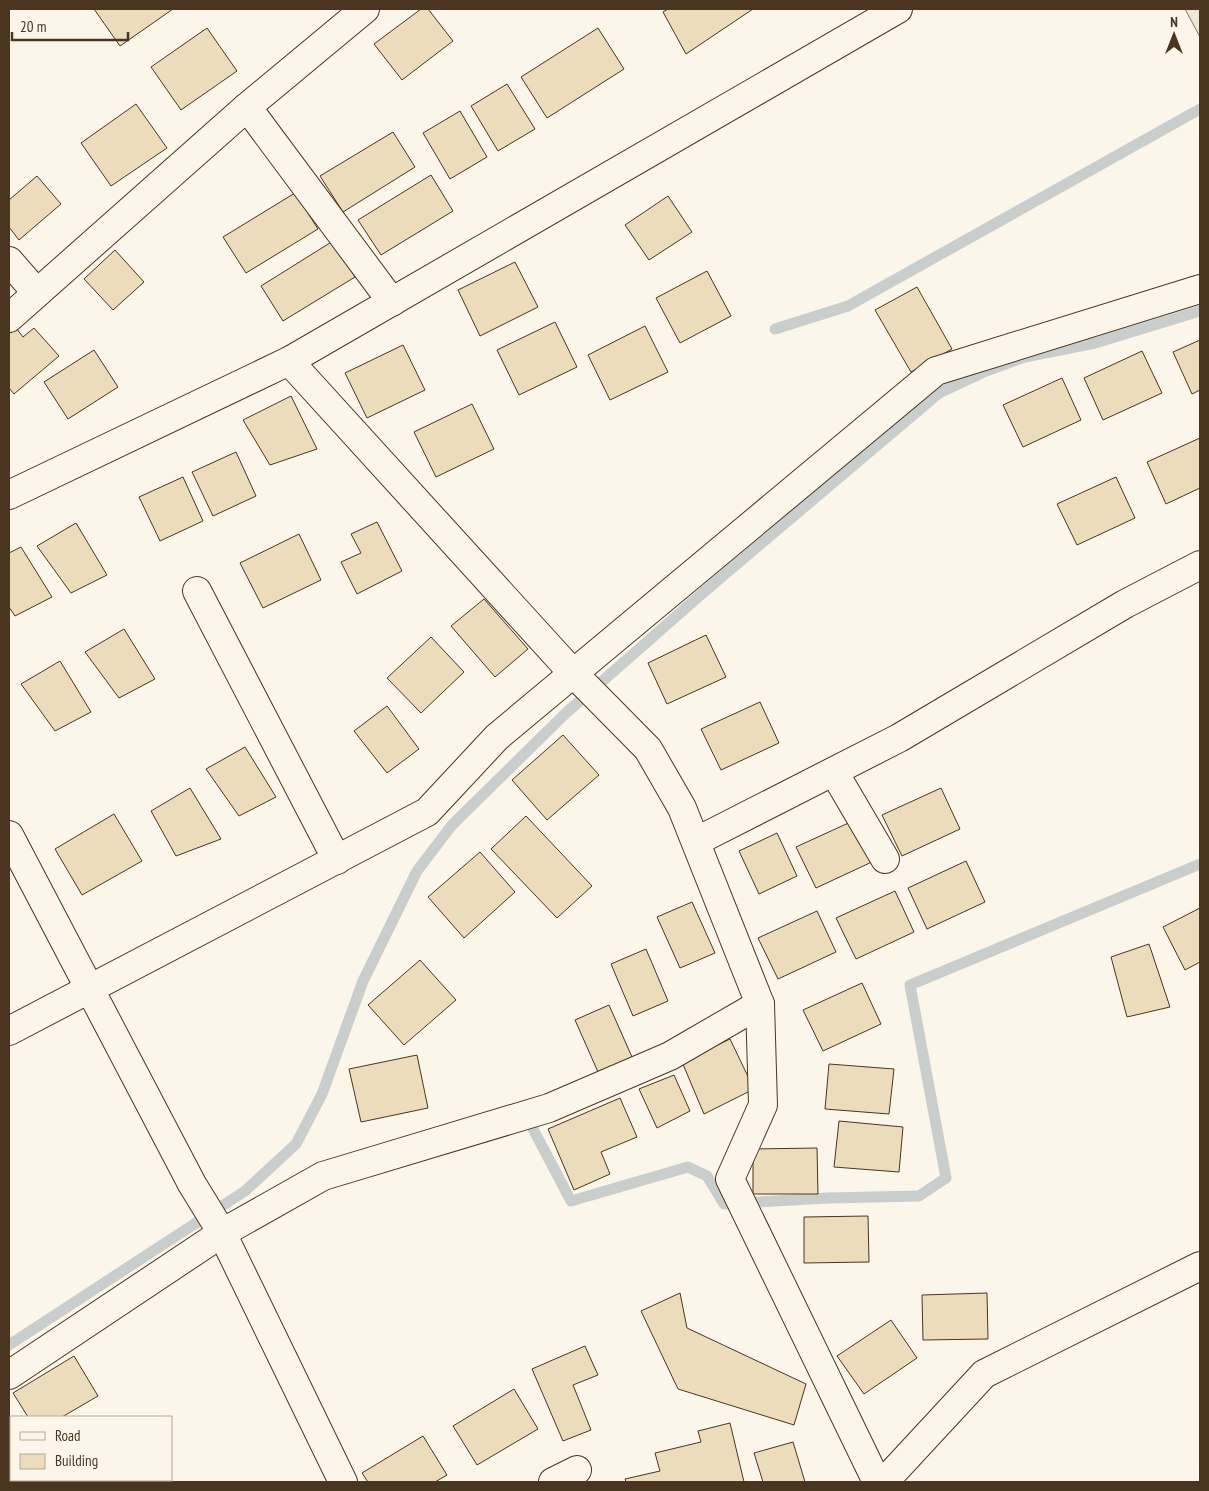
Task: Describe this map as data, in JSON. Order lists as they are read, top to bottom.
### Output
{
  "legend": ["Road", "Building"],
  "scale_bar": "20 m",
  "north": "top"
}
